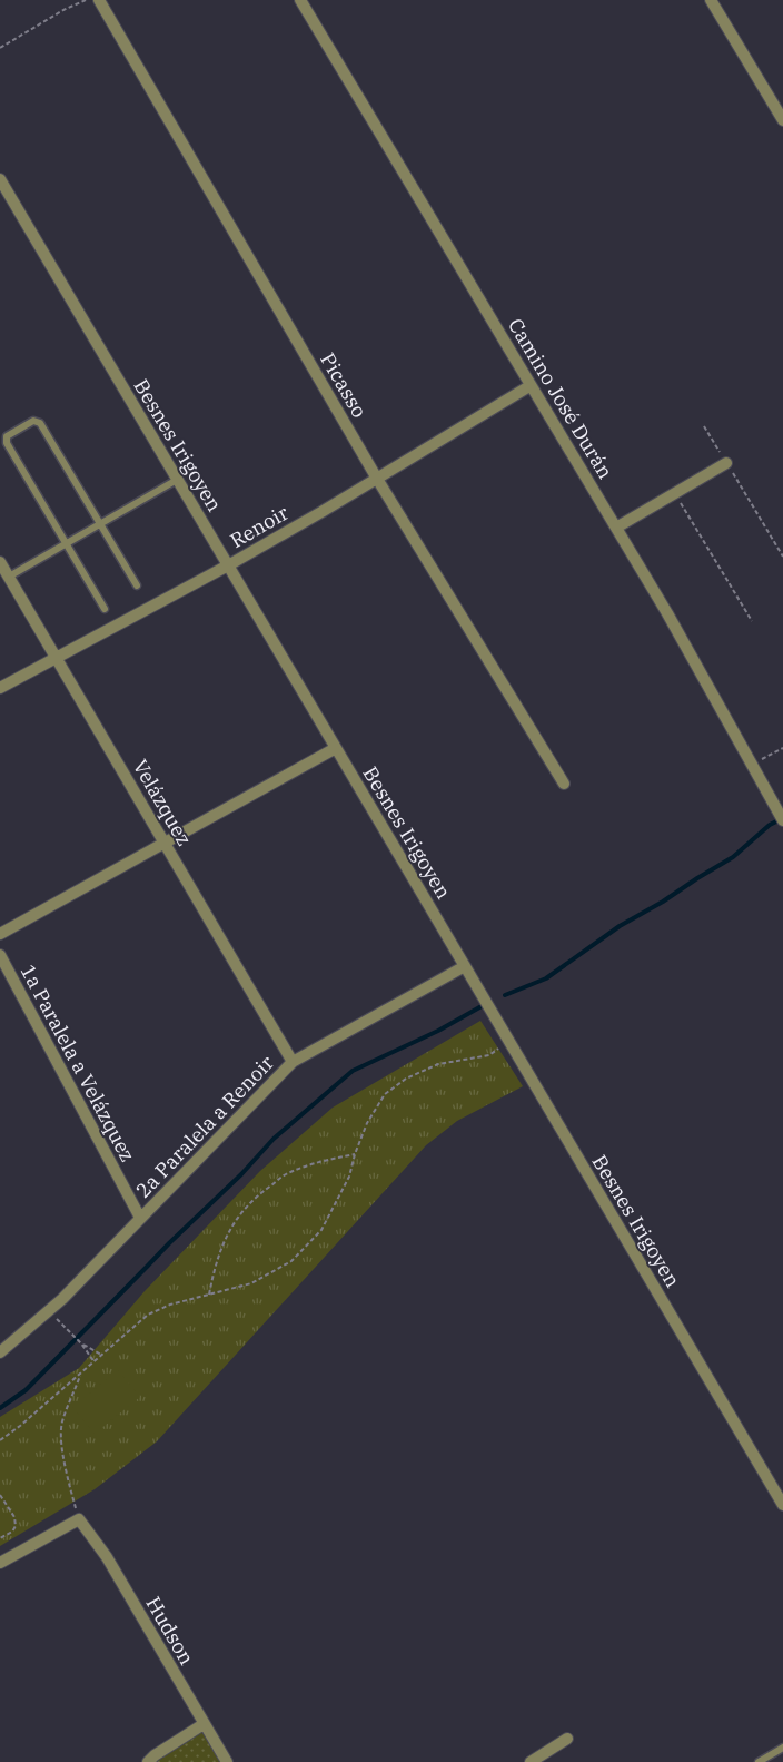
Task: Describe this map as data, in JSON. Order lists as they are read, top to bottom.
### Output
{
  "streets": {
    "street": [
      "Picasso",
      "Camino José Durán",
      "Besnes Irigoyen",
      "Renoir",
      "Velázquez",
      "1a Paralela a Velázquez",
      "2a Paralela a Renoir",
      "Hudson"
    ]
  },
  "crossings": [
    ["Picasso", "Renoir"],
    ["Camino José Durán", "Renoir"],
    ["Besnes Irigoyen", "Renoir"],
    ["Besnes Irigoyen", "2a Paralela a Renoir"],
    ["Renoir", "Velázquez"],
    ["Velázquez", "2a Paralela a Renoir"],
    ["1a Paralela a Velázquez", "2a Paralela a Renoir"]
  ]
}
